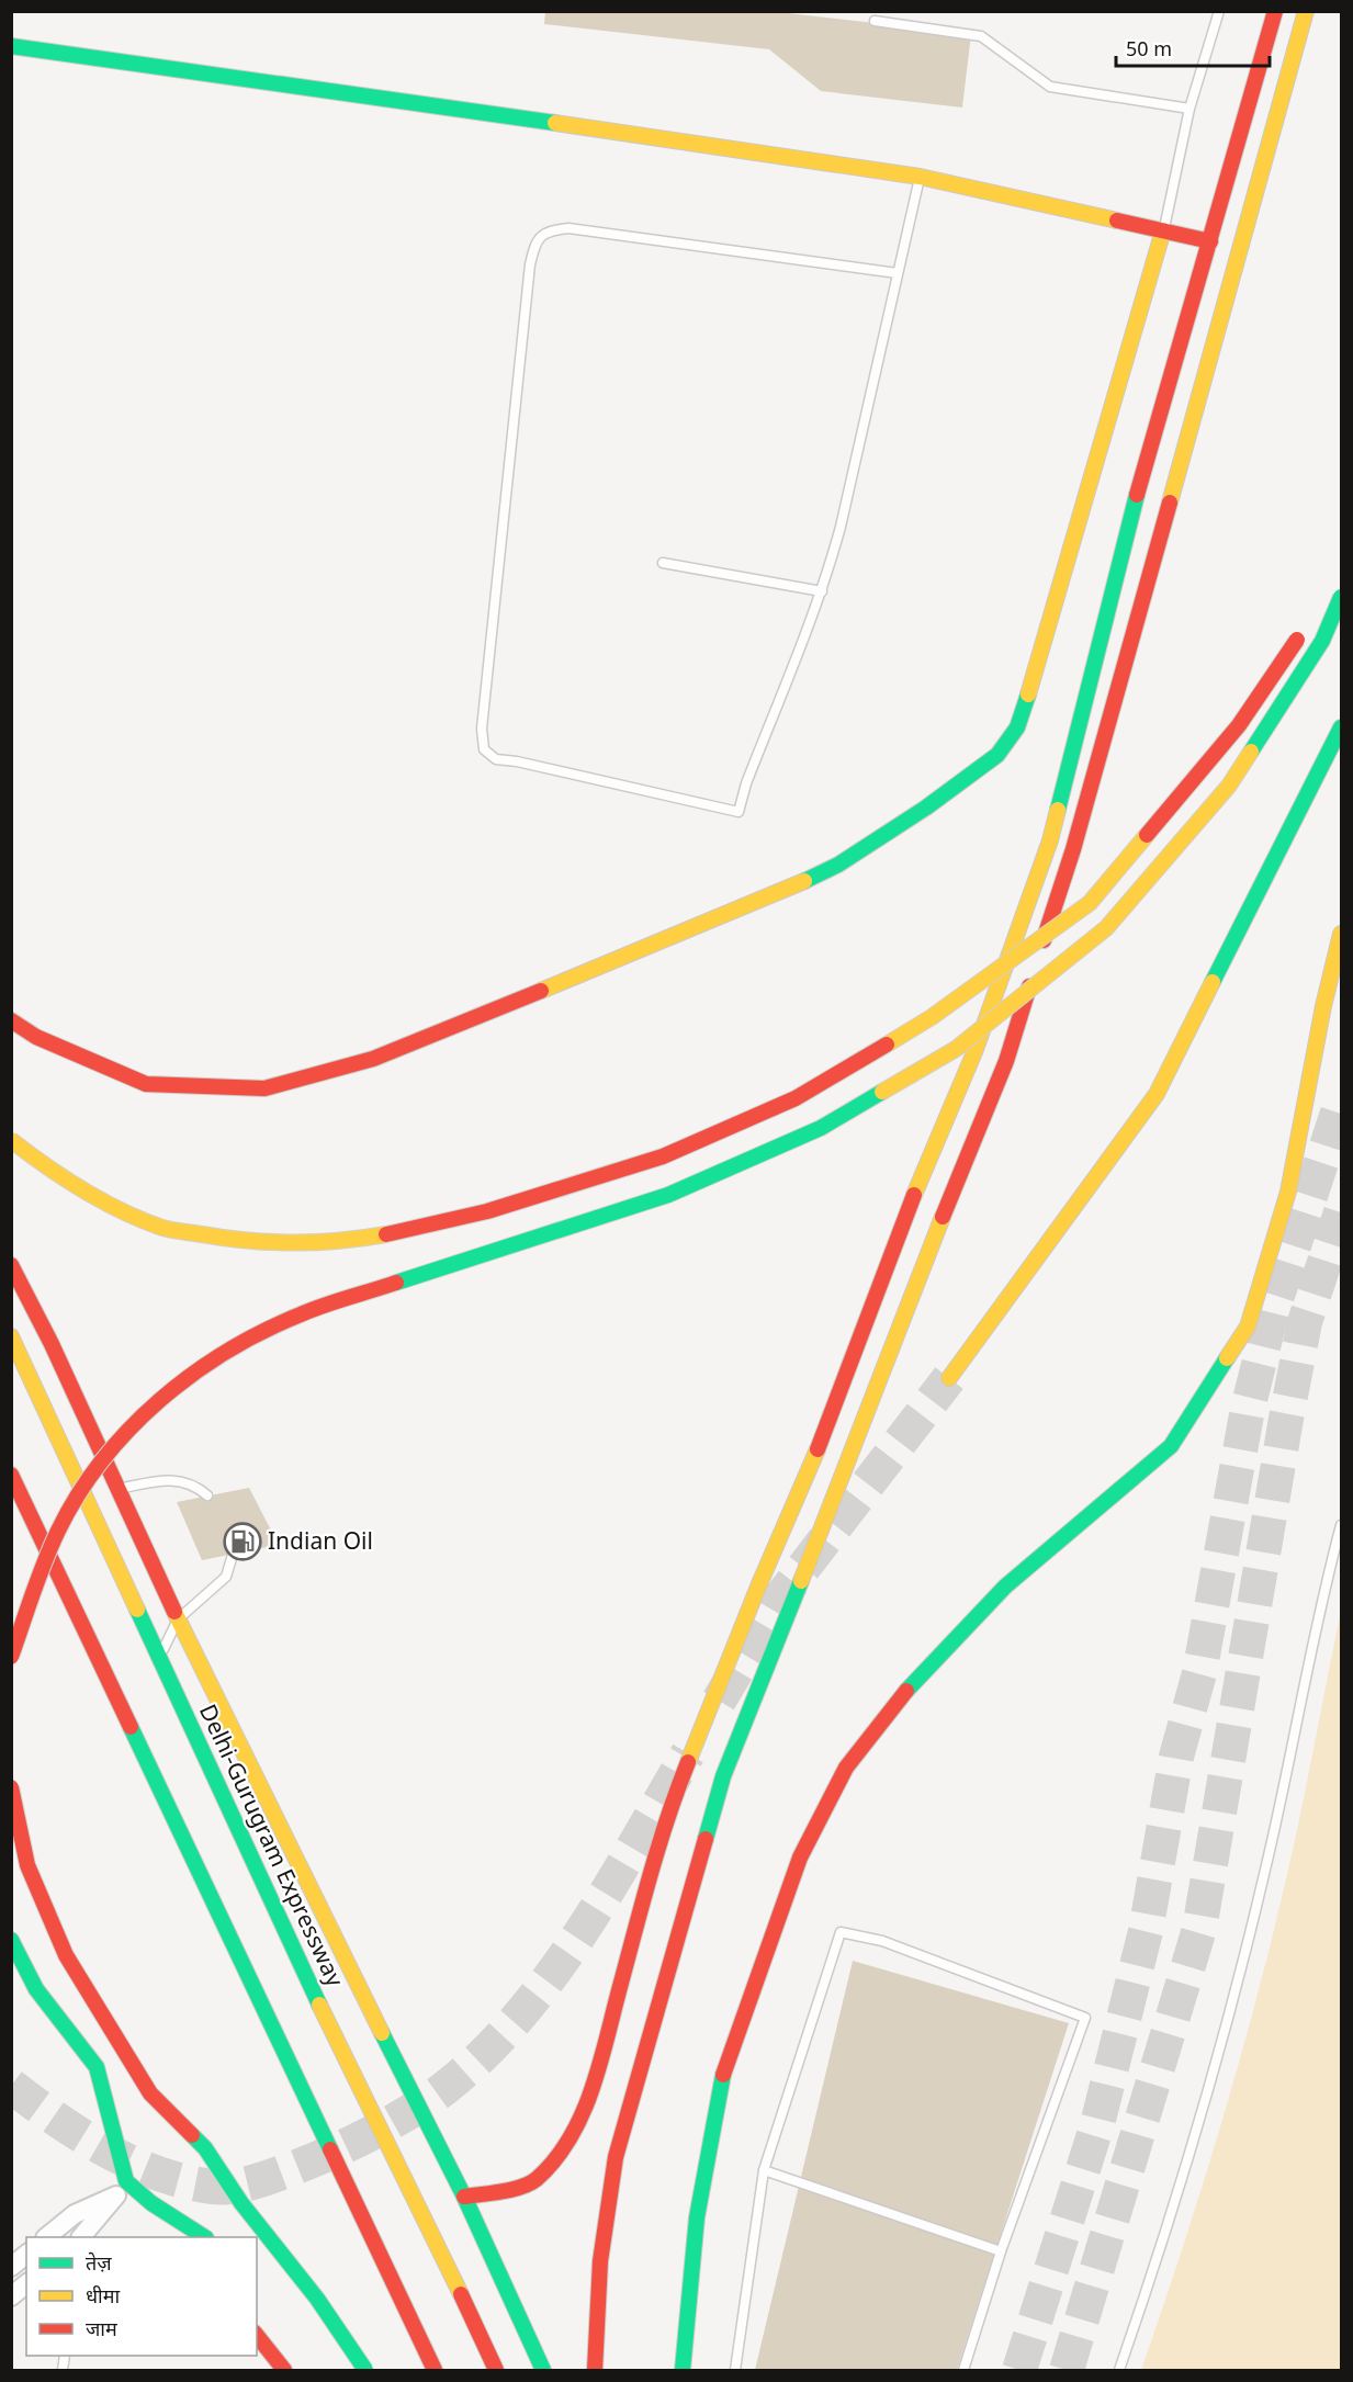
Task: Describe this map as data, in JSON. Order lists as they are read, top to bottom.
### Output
{
  "streets": {
    "main road": ["Delhi-Gurugram Expressway"]
  },
  "places": {
    "fuel station": ["Indian Oil"]
  },
  "legend": ["तेज़", "धीमा", "जाम"],
  "scale_bar": "50 m"
}
